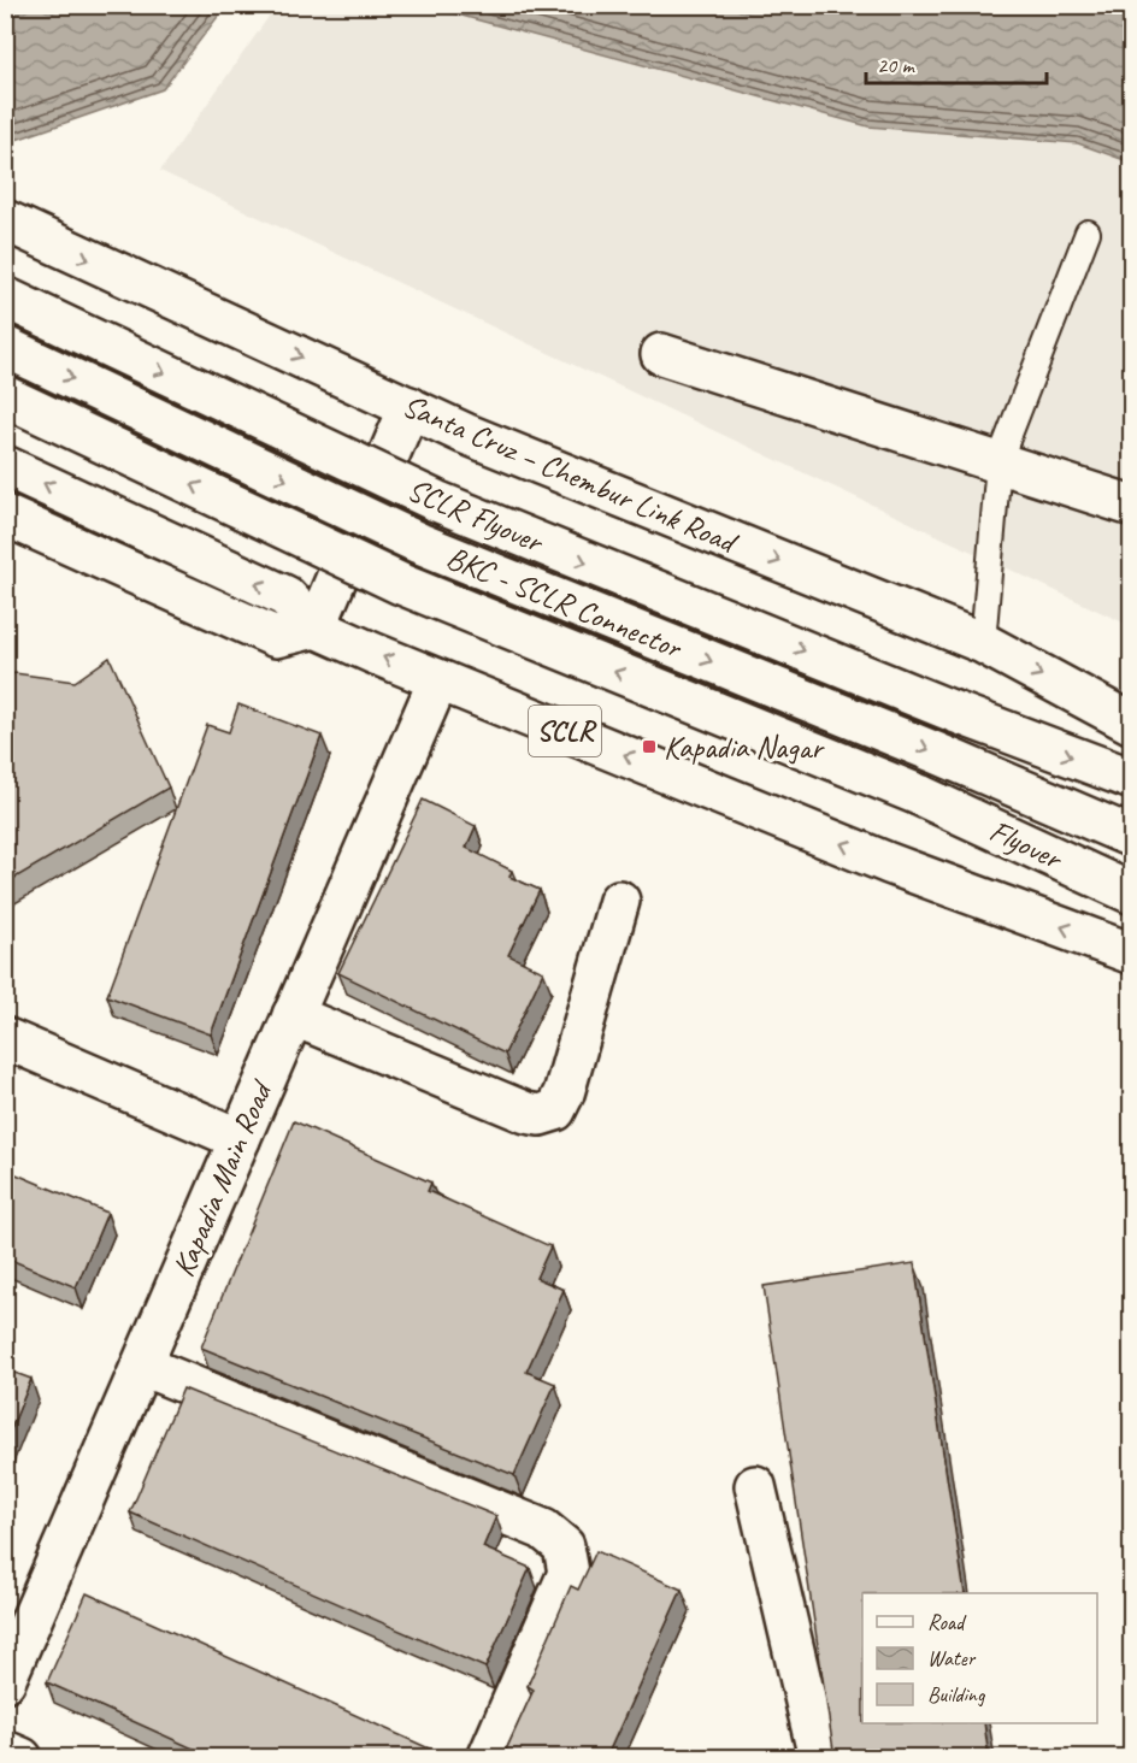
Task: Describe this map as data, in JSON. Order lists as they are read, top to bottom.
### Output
{
  "streets": {
    "main road": [
      "Santa Cruz – Chembur Link Road",
      "SCLR Flyover",
      "BKC - SCLR Connector",
      "SCLR",
      "Flyover",
      "Kapadia Main Road"
    ]
  },
  "crossings": [
    ["SCLR", "Kapadia Main Road"]
  ],
  "places": {
    "transit": ["Kapadia Nagar"]
  },
  "legend": ["Road", "Water", "Building"],
  "scale_bar": "20 m"
}
